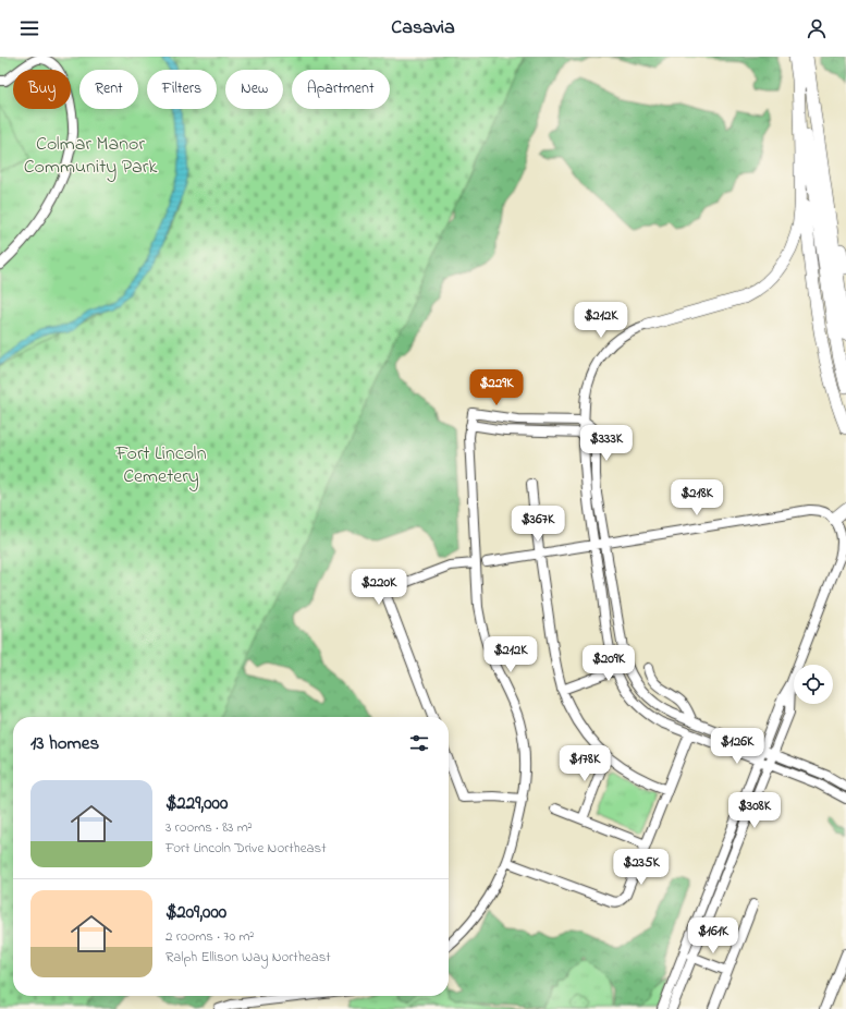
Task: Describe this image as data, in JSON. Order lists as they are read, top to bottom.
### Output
{
  "parks": ["Colmar Manor Community Park", "Fort Lincoln Cemetery"],
  "page": {
    "header": "Casavia",
    "chip": [
      "Buy",
      "Rent",
      "Filters",
      "New",
      "Apartment"
    ],
    "price": [
      "$212K",
      "$229K",
      "$333K",
      "$218K",
      "$367K",
      "$220K",
      "$212K",
      "$209K",
      "$126K",
      "$178K",
      "$308K",
      "$235K",
      "$161K"
    ],
    "heading": "13 homes",
    "list": [
      {
        "name": "$229,000",
        "note": "3 rooms · 83 m² · Fort Lincoln Drive Northeast"
      },
      {
        "name": "$209,000",
        "note": "2 rooms · 70 m² · Ralph Ellison Way Northeast"
      }
    ]
  }
}
